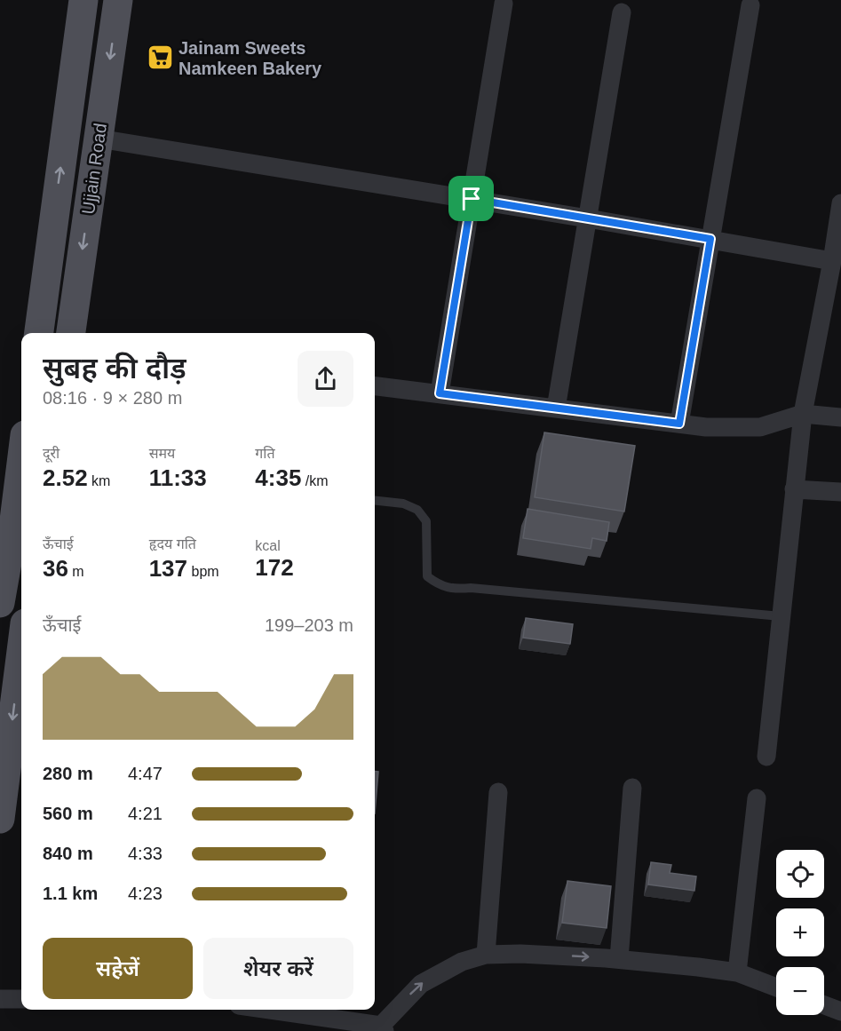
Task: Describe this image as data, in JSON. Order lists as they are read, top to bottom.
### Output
{
  "streets": {
    "main road": ["Ujjain Road"]
  },
  "places": {
    "supermarket": ["Jainam Sweets Namkeen Bakery"]
  },
  "page": {
    "heading": ["सुबह की दौड़", "08:16 · 9 × 280 m"],
    "stats": [
      ["दूरी", "2.52 km"],
      ["समय", "11:33"],
      ["गति", "4:35 /km"],
      ["ऊँचाई", "36 m"],
      ["हृदय गति", "137 bpm"],
      ["kcal", "172"]
    ],
    "chart": ["ऊँचाई", "199–203 m"],
    "list": [
      {
        "name": "280 m",
        "note": "4:47"
      },
      {
        "name": "560 m",
        "note": "4:21"
      },
      {
        "name": "840 m",
        "note": "4:33"
      },
      {
        "name": "1.1 km",
        "note": "4:23"
      }
    ],
    "map_buttons": ["+", "−"],
    "buttons": ["सहेजें", "शेयर करें"]
  }
}
